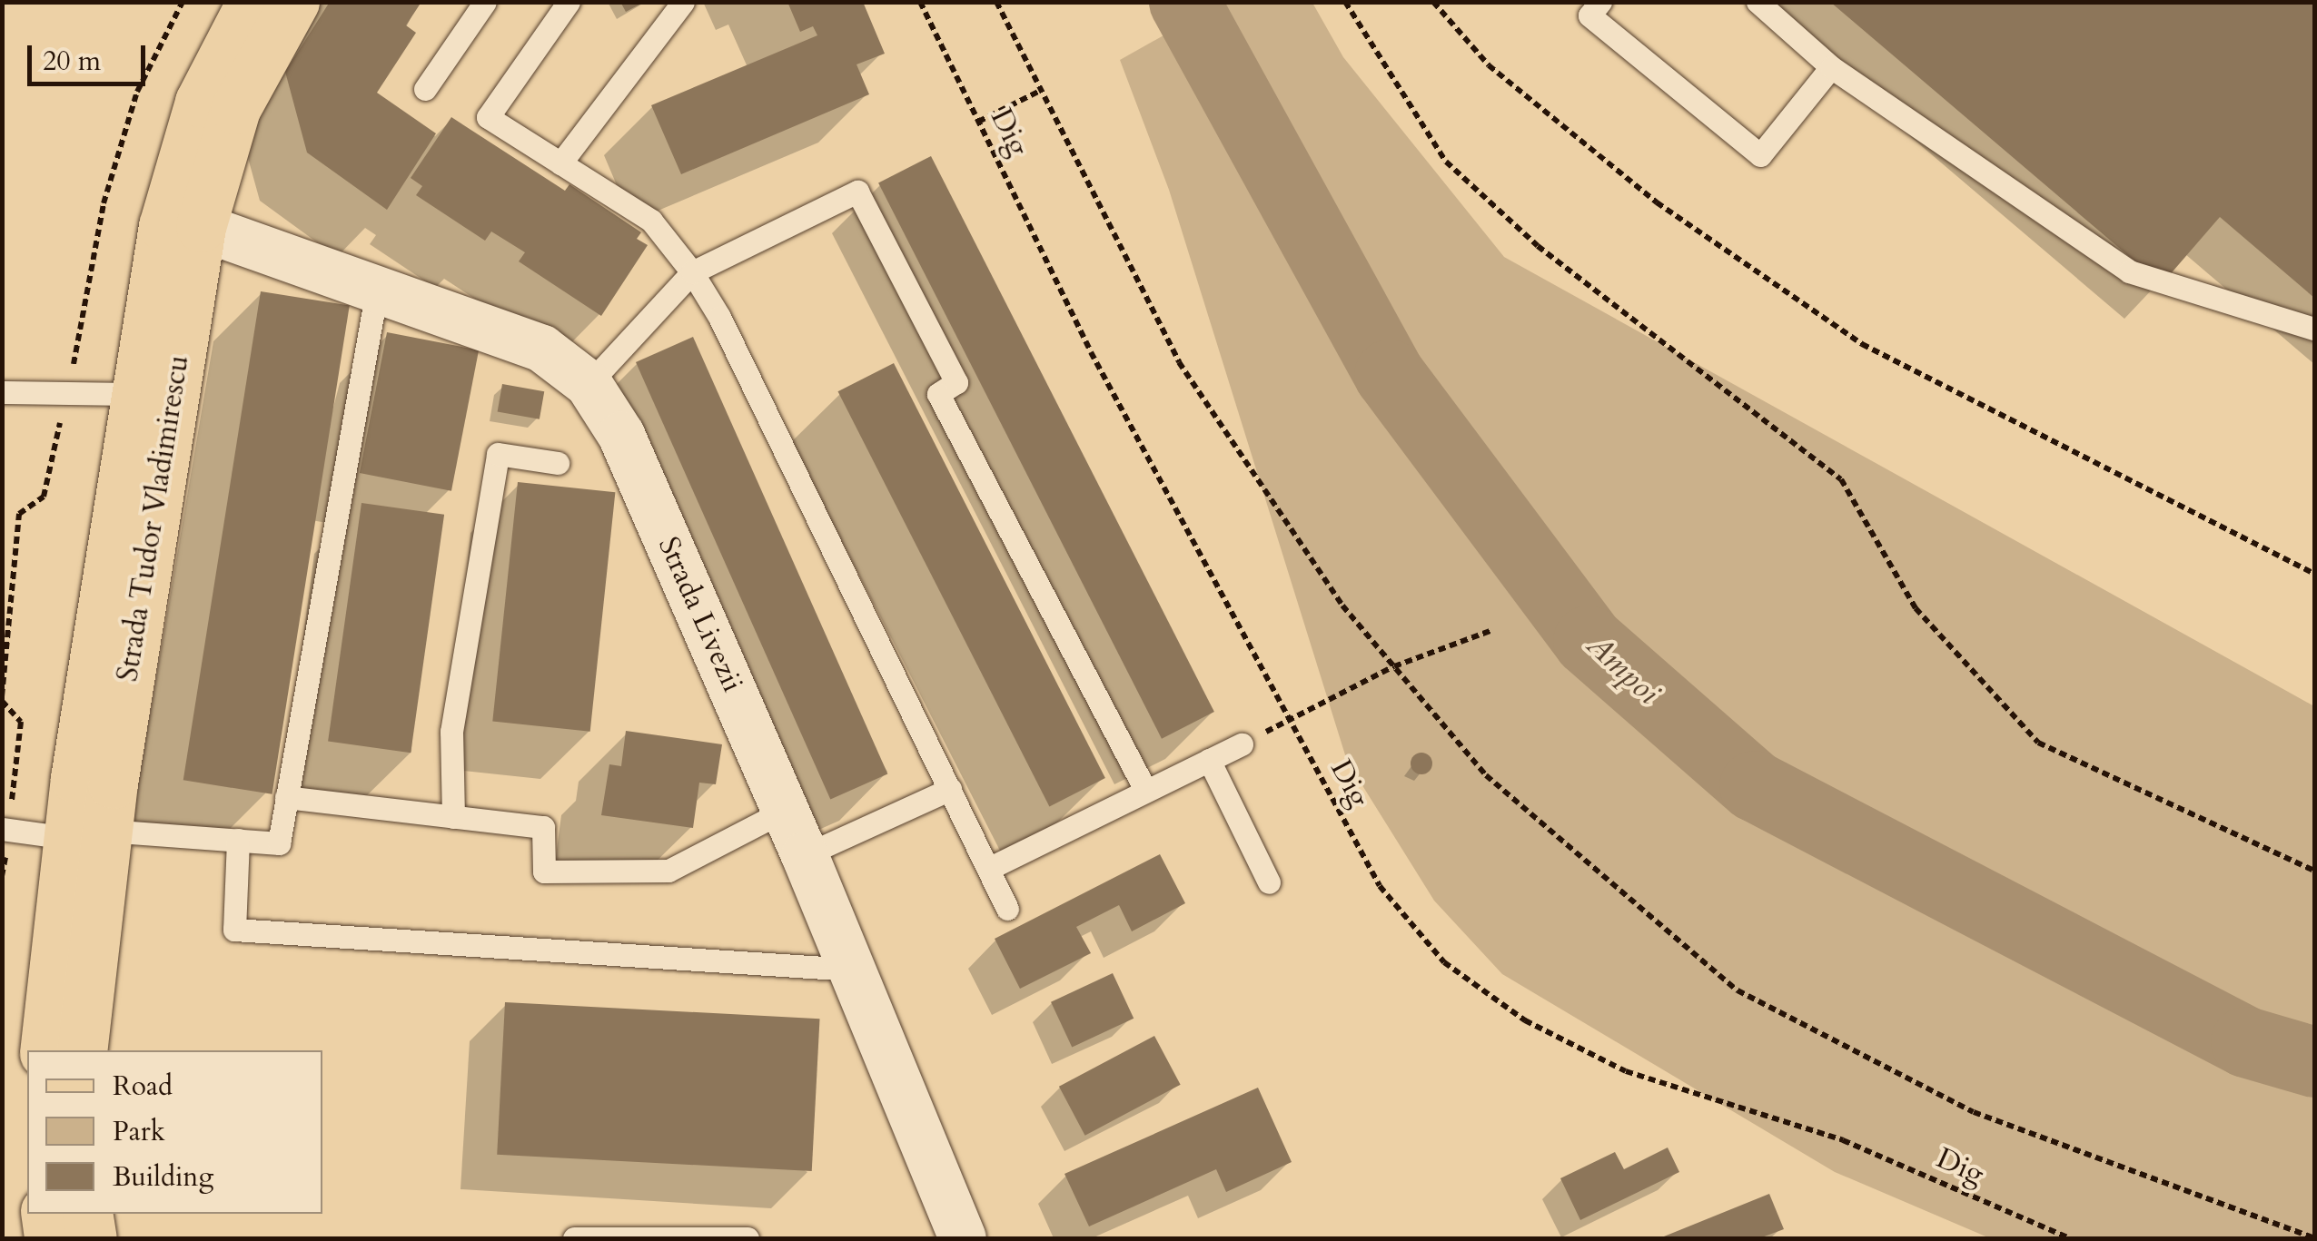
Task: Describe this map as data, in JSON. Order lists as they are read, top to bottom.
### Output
{
  "streets": {
    "main road": ["Strada Tudor Vladimirescu"],
    "street": ["Strada Livezii"],
    "path": ["Dig"]
  },
  "crossings": [
    ["Strada Tudor Vladimirescu", "Strada Livezii"]
  ],
  "water": ["Ampoi"],
  "legend": ["Road", "Park", "Building"],
  "scale_bar": "20 m"
}
